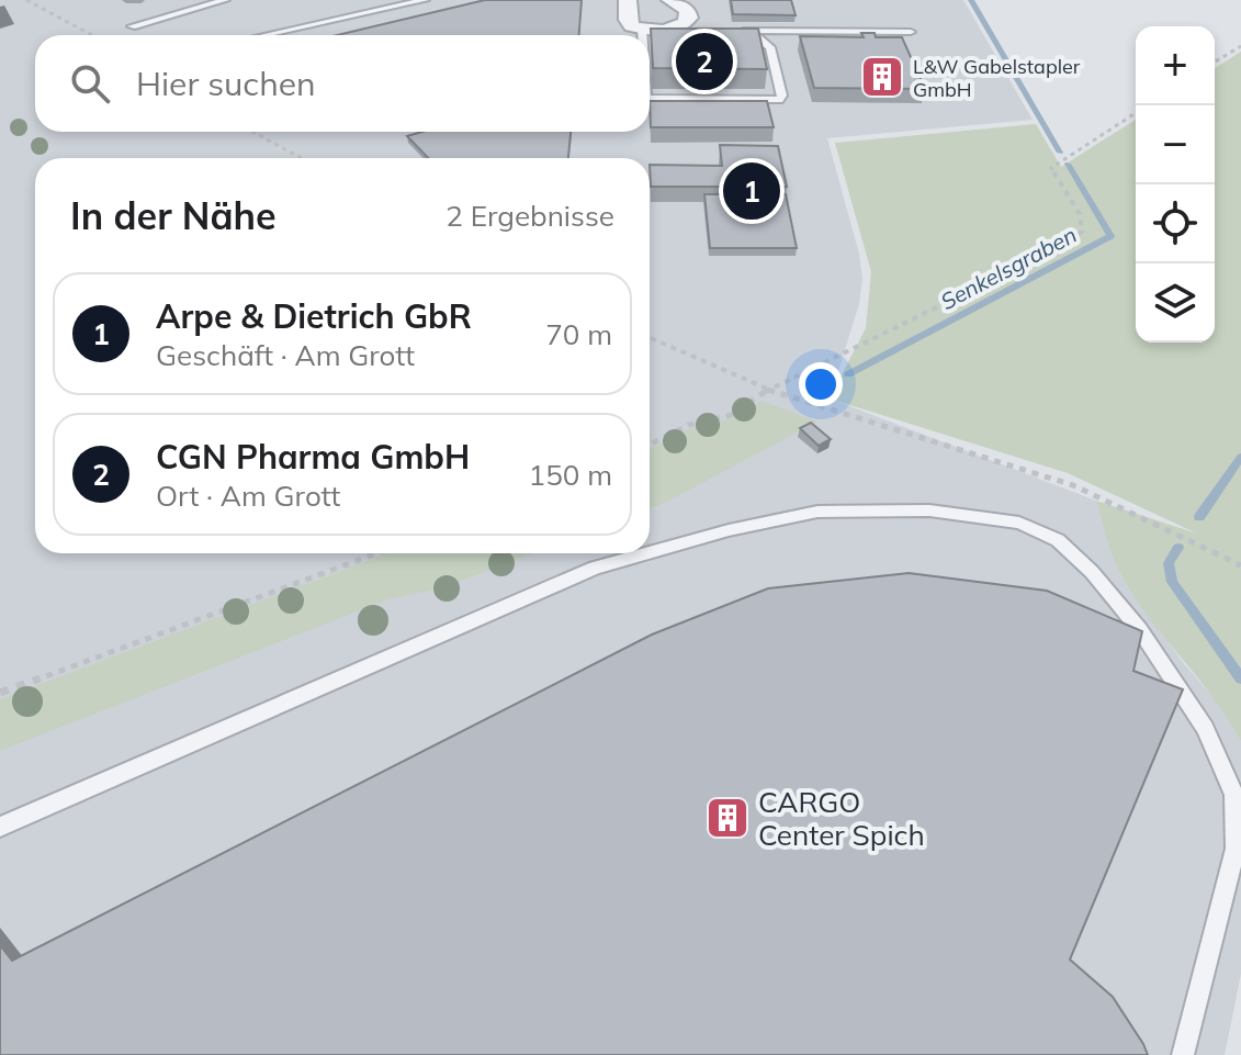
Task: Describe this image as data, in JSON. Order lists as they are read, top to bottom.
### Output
{
  "water": ["Senkelsgraben"],
  "places": {
    "building": ["L&W Gabelstapler GmbH", "CARGO Center Spich"]
  },
  "page": {
    "map_buttons": ["+", "−"],
    "pins": ["2", "1"],
    "search": "Hier suchen",
    "heading": ["In der Nähe", "2 Ergebnisse"],
    "list": [
      {
        "mark": "1",
        "name": "Arpe & Dietrich GbR",
        "note": "Geschäft · Am Grott",
        "value": "70 m"
      },
      {
        "mark": "2",
        "name": "CGN Pharma GmbH",
        "note": "Ort · Am Grott",
        "value": "150 m"
      }
    ]
  }
}
